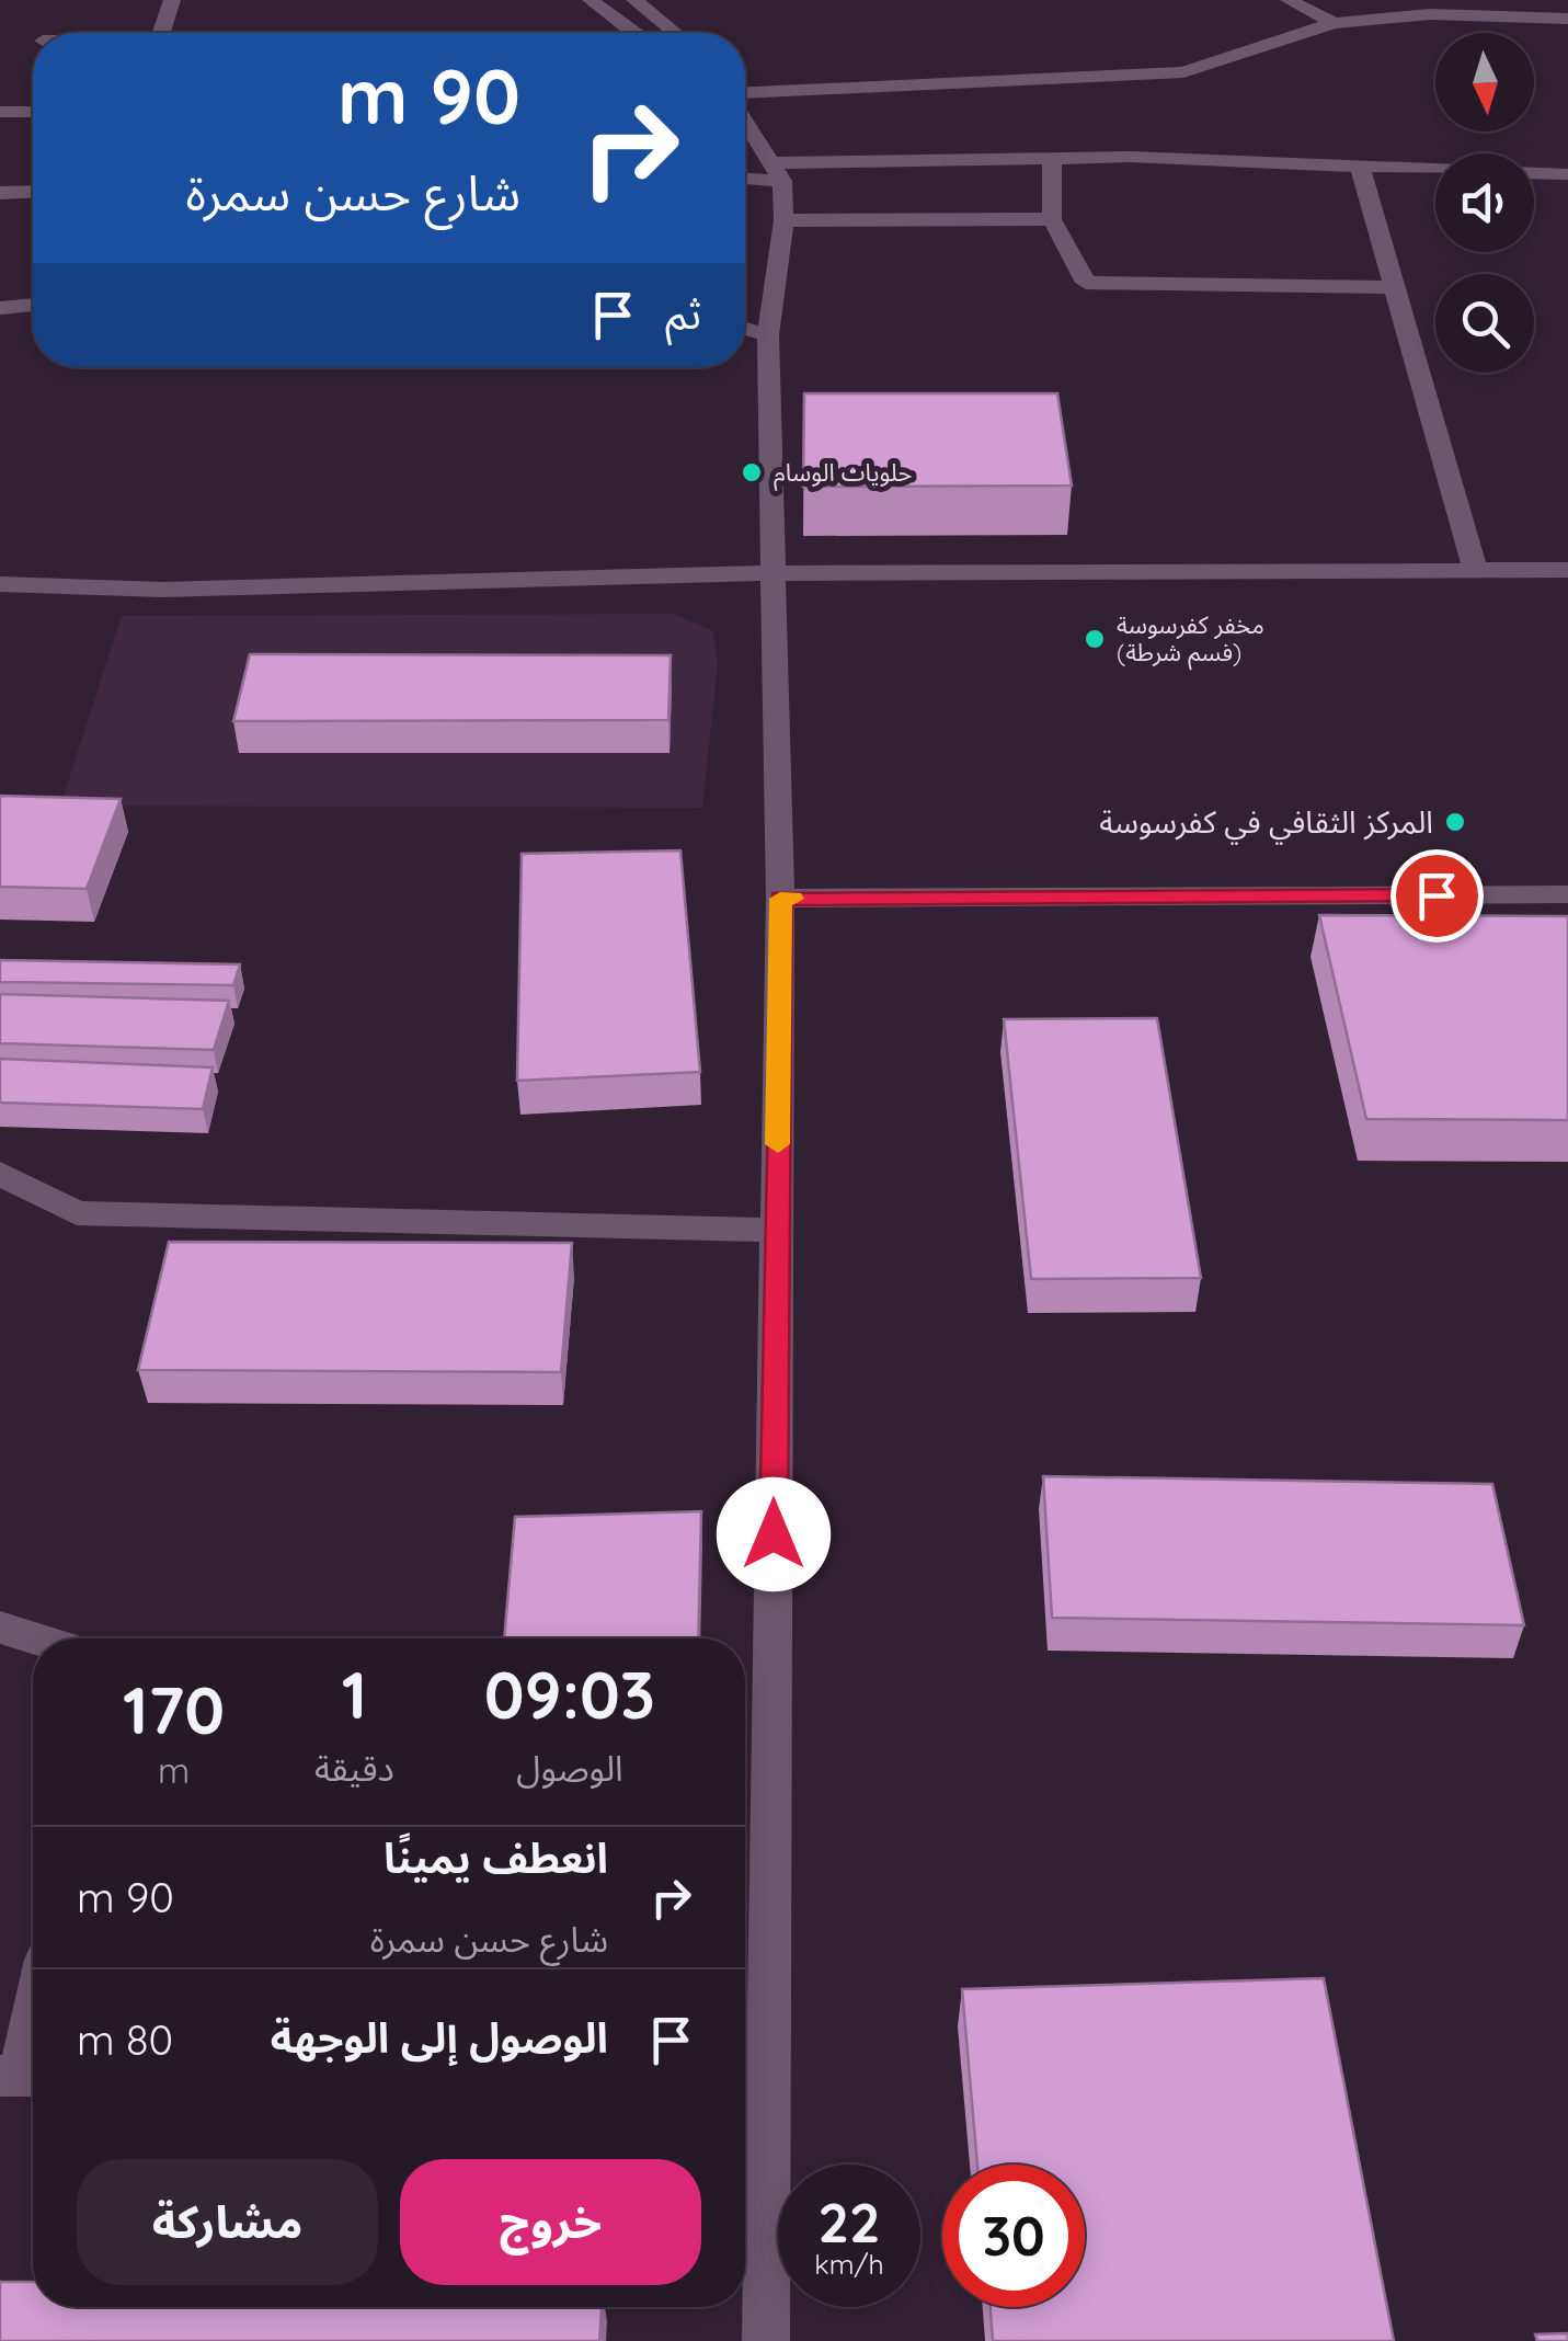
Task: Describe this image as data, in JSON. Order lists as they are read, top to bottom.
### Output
{
  "places": ["حلويات الوسام", "مخفر كفرسوسة (قسم شرطة)", "المركز الثقافي في كفرسوسة"],
  "north": "bottom",
  "page": {
    "turn": ["90 m", "شارع حسن سمرة"],
    "then": "ثم",
    "eta": [
      "09:03",
      "الوصول",
      "1",
      "دقيقة",
      "170",
      "m"
    ],
    "list": [
      {
        "name": "انعطف يمينًا",
        "note": "شارع حسن سمرة",
        "value": "90 m"
      },
      {
        "name": "الوصول إلى الوجهة",
        "value": "80 m"
      }
    ],
    "buttons": ["خروج", "مشاركة"],
    "speed": "22 km/h",
    "limit": "30"
  }
}
